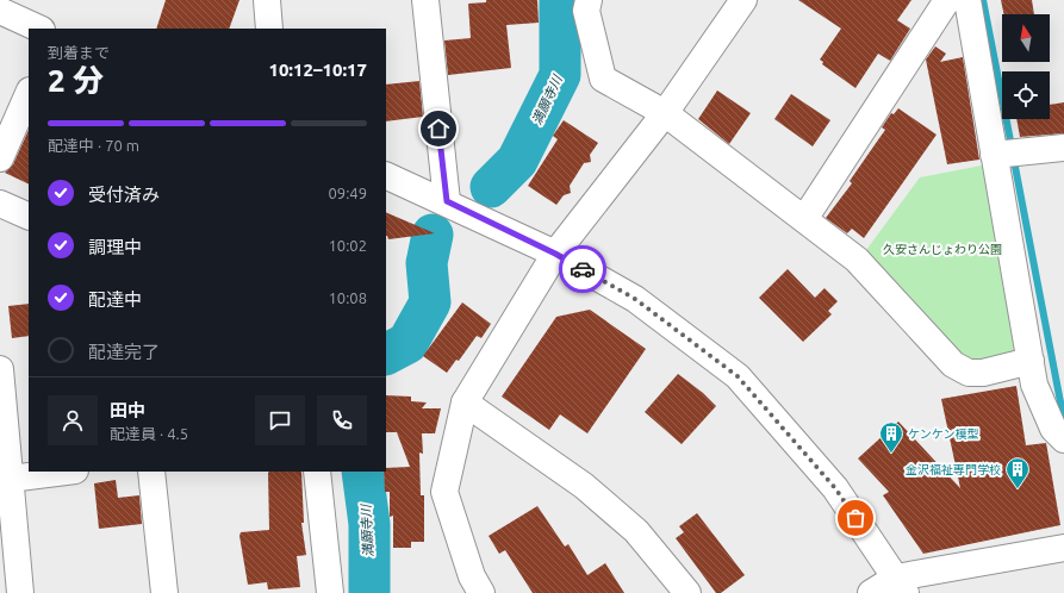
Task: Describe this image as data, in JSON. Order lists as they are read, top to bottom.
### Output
{
  "water": ["満願寺川"],
  "parks": ["久安さんじょわり公園"],
  "places": {
    "building": ["ケンケン模型", "金沢福祉専門学校"]
  },
  "north": "top",
  "page": {
    "heading": ["2 分", "到着まで", "10:12–10:17"],
    "panel": ["田中", "配達員 · 4.5"],
    "bar": "配達中 · 70 m",
    "list": [
      ["受付済み", "09:49"],
      ["調理中", "10:02"],
      ["配達中", "10:08"],
      "配達完了"
    ]
  }
}
